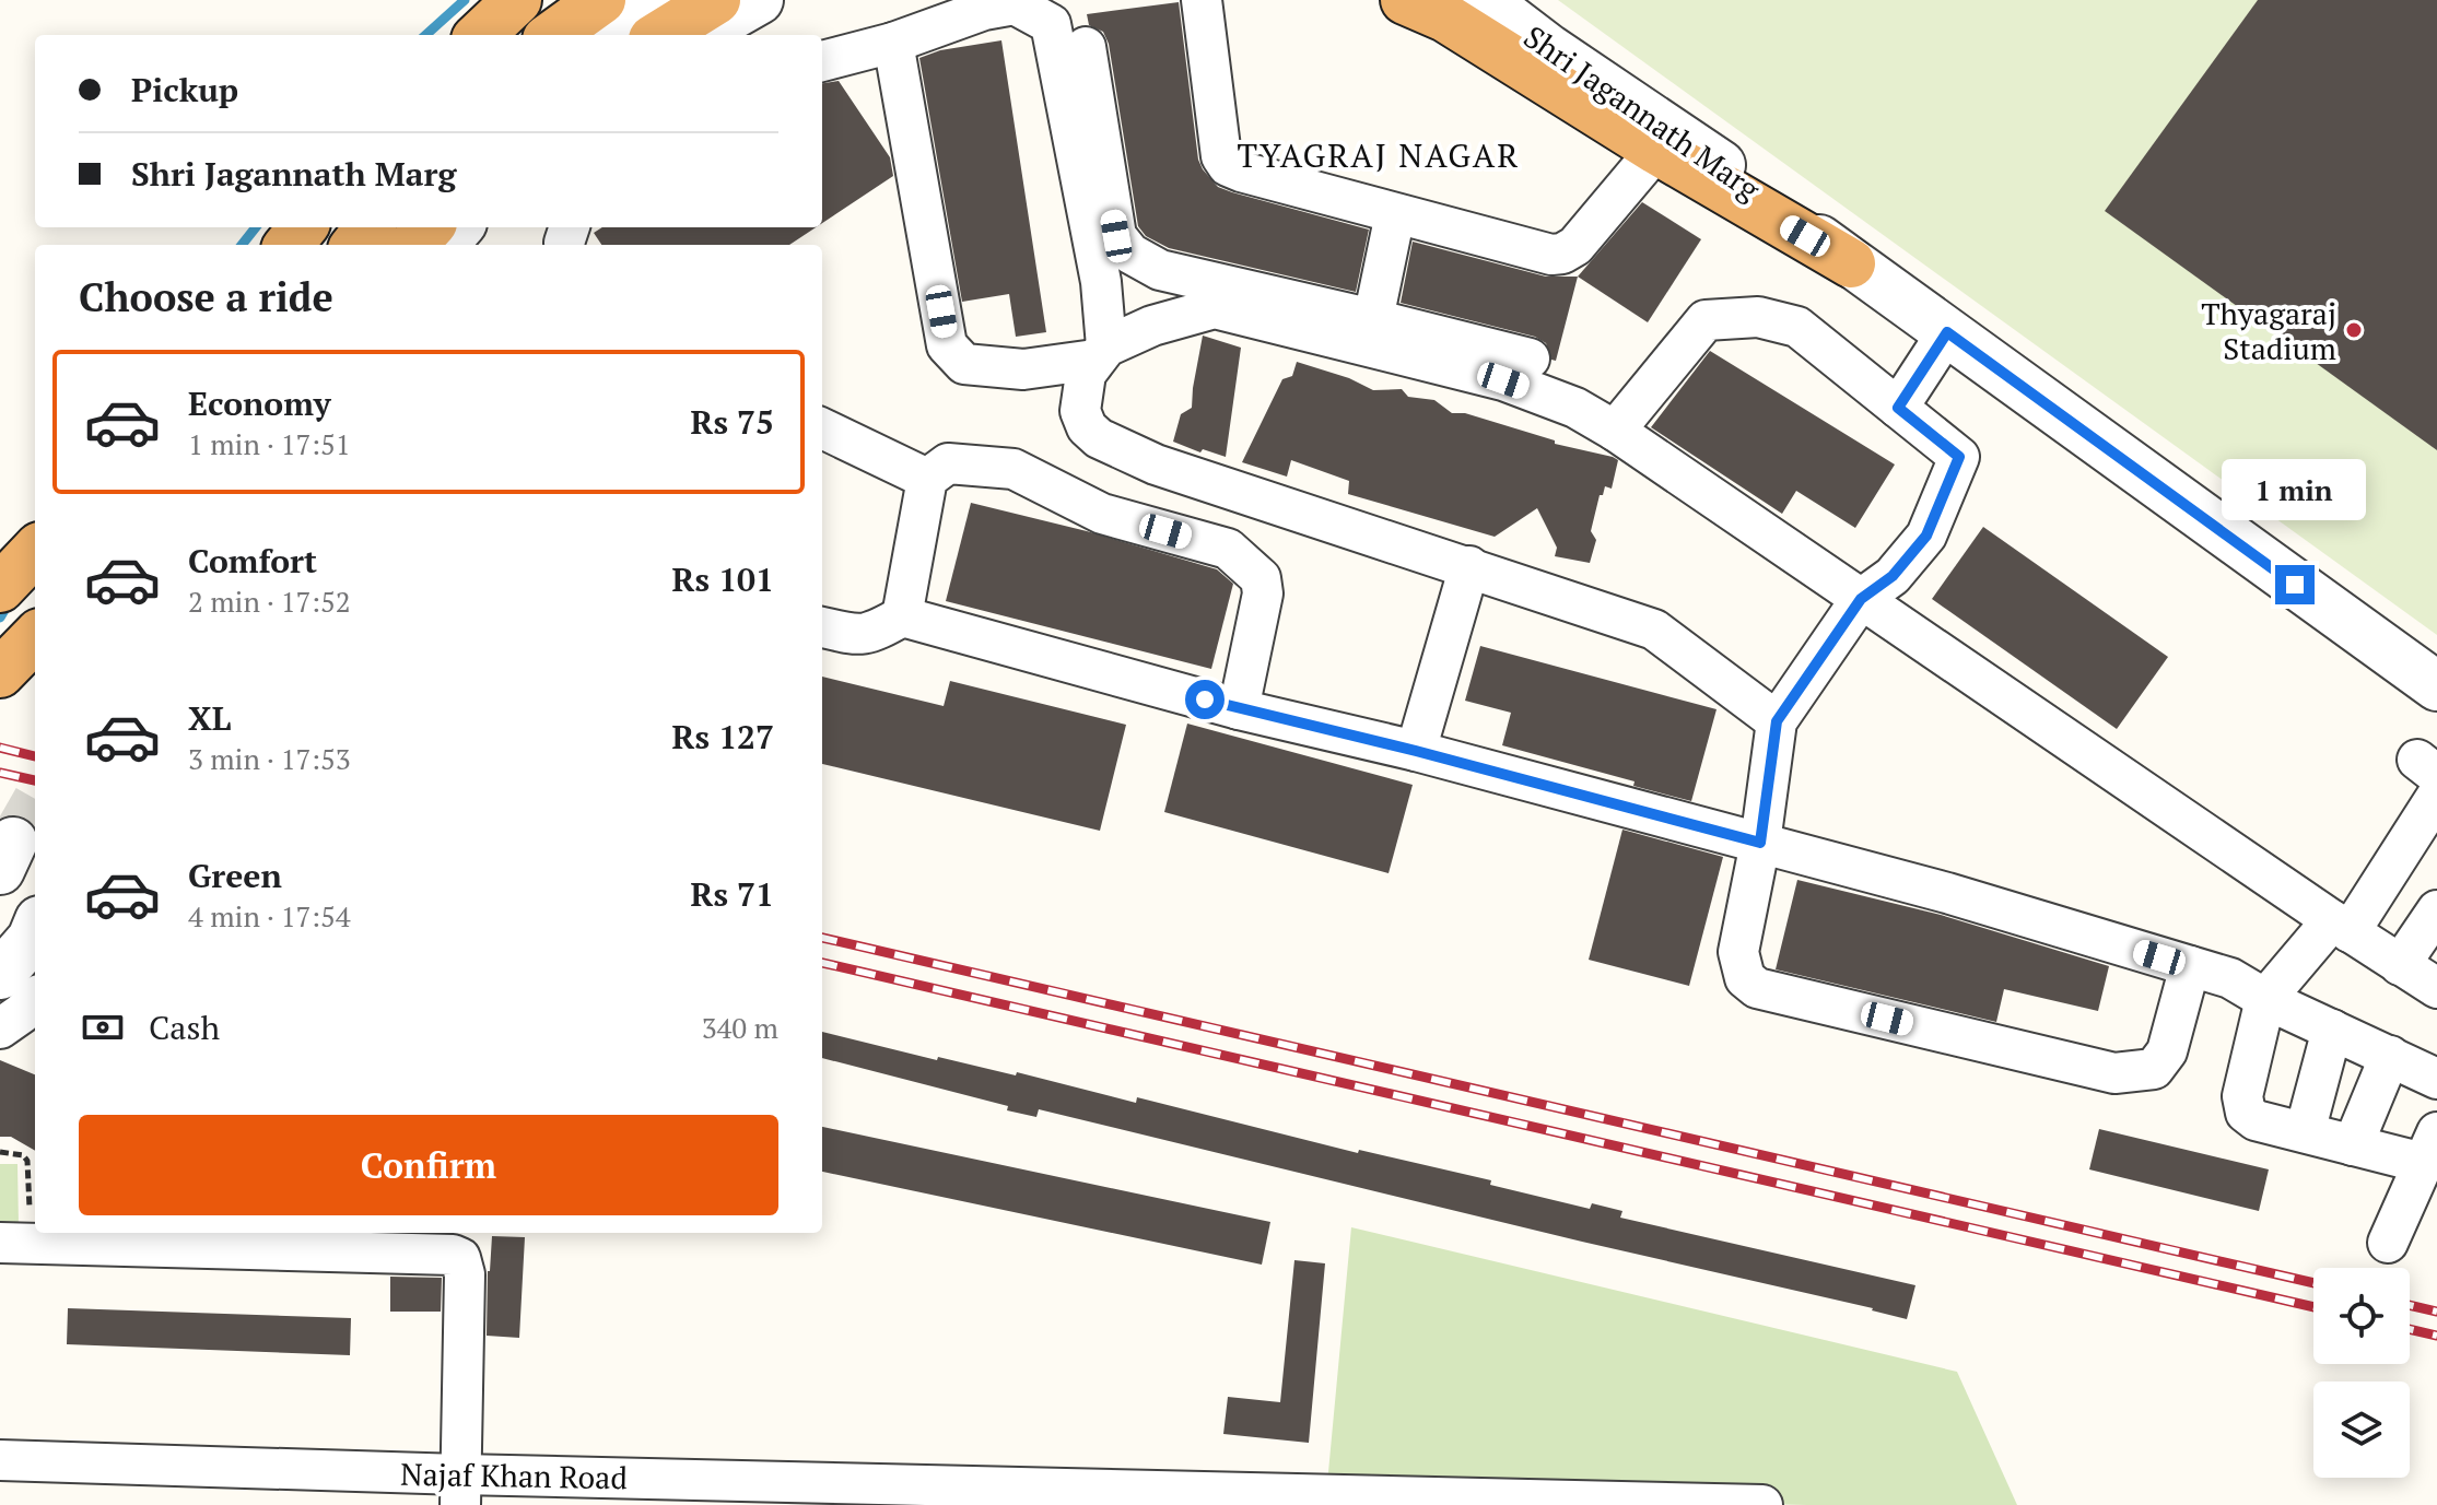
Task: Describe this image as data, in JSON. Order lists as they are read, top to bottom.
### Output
{
  "streets": {
    "street": ["Shri Jagannath Marg", "Najaf Khan Road"]
  },
  "districts": ["TYAGRAJ NAGAR"],
  "places": ["Thyagaraj Stadium"],
  "page": {
    "banner": ["Pickup", "Shri Jagannath Marg"],
    "heading": "Choose a ride",
    "list": [
      {
        "name": "Economy",
        "note": "1 min · 17:51",
        "value": "Rs 75"
      },
      {
        "name": "Comfort",
        "note": "2 min · 17:52",
        "value": "Rs 101"
      },
      {
        "name": "XL",
        "note": "3 min · 17:53",
        "value": "Rs 127"
      },
      {
        "name": "Green",
        "note": "4 min · 17:54",
        "value": "Rs 71"
      }
    ],
    "bubble": "1 min",
    "pay": ["Cash", "340 m"],
    "buttons": "Confirm"
  }
}
